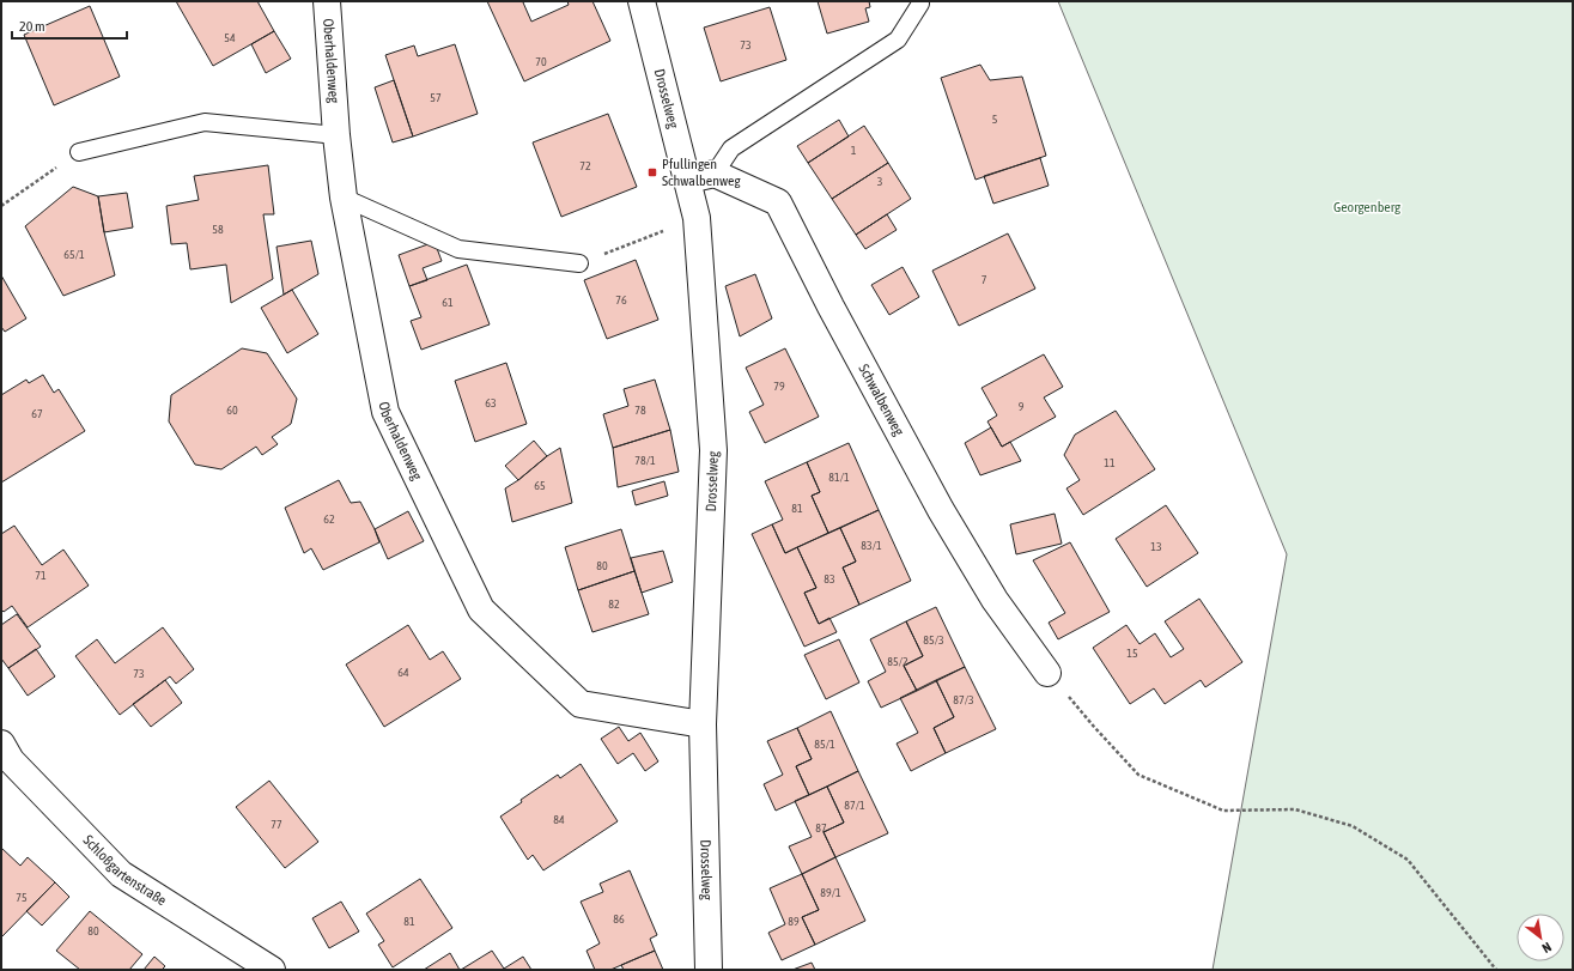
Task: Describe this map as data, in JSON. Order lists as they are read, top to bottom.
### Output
{
  "streets": {
    "street": [
      "Oberhaldenweg",
      "Drosselweg",
      "Schwalbenweg",
      "Schloßgartenstraße"
    ]
  },
  "crossings": [
    ["Oberhaldenweg", "Drosselweg"]
  ],
  "parks": ["Georgenberg"],
  "places": {
    "transit": ["Pfullingen Schwalbenweg"]
  },
  "house_numbers": [
    "54",
    "73",
    "70",
    "57",
    "5",
    "1",
    "72",
    "3",
    "58",
    "65/1",
    "7",
    "76",
    "61",
    "79",
    "63",
    "9",
    "60",
    "78",
    "67",
    "78/1",
    "11",
    "81/1",
    "65",
    "81",
    "62",
    "83/1",
    "13",
    "80",
    "71",
    "83",
    "82",
    "85/3",
    "15",
    "85/2",
    "64",
    "73",
    "87/3",
    "85/1",
    "87/1",
    "84",
    "77",
    "87",
    "89/1",
    "75",
    "86",
    "81",
    "89",
    "80"
  ],
  "scale_bar": "20 m",
  "north": "bottom right"
}
